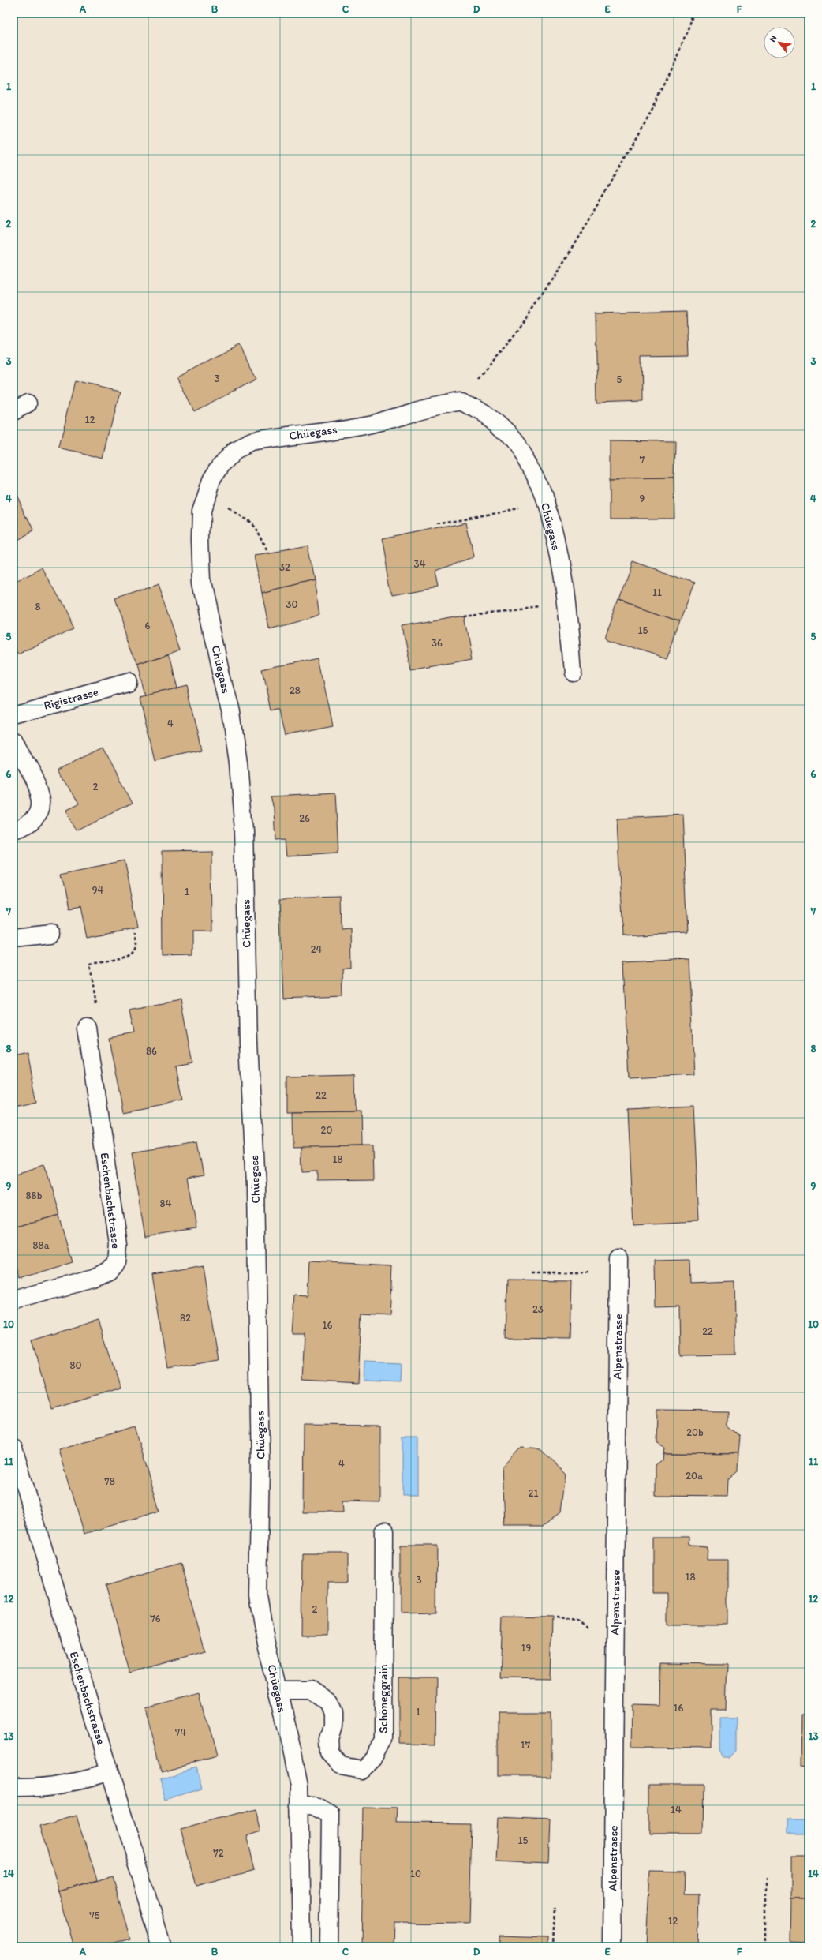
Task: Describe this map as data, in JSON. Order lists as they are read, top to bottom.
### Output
{
  "streets": {
    "street": [
      "Chüegass",
      "Rigistrasse",
      "Eschenbachstrasse",
      "Alpenstrasse",
      "Schöneggrain"
    ]
  },
  "crossings": [
    ["Chüegass", "Schöneggrain"]
  ],
  "house_numbers": [
    "3",
    "5",
    "12",
    "7",
    "9",
    "34",
    "32",
    "11",
    "30",
    "8",
    "6",
    "15",
    "36",
    "28",
    "4",
    "2",
    "26",
    "94",
    "1",
    "24",
    "86",
    "22",
    "20",
    "18",
    "88b",
    "84",
    "88a",
    "23",
    "82",
    "16",
    "22",
    "80",
    "20b",
    "4",
    "20a",
    "78",
    "21",
    "18",
    "3",
    "2",
    "76",
    "19",
    "16",
    "1",
    "74",
    "17",
    "14",
    "15",
    "72",
    "10",
    "75",
    "12"
  ],
  "north": "top left",
  "grid": {
    "columns": [
      "A",
      "B",
      "C",
      "D",
      "E",
      "F"
    ],
    "rows": [
      "1",
      "2",
      "3",
      "4",
      "5",
      "6",
      "7",
      "8",
      "9",
      "10",
      "11",
      "12",
      "13",
      "14"
    ]
  }
}
